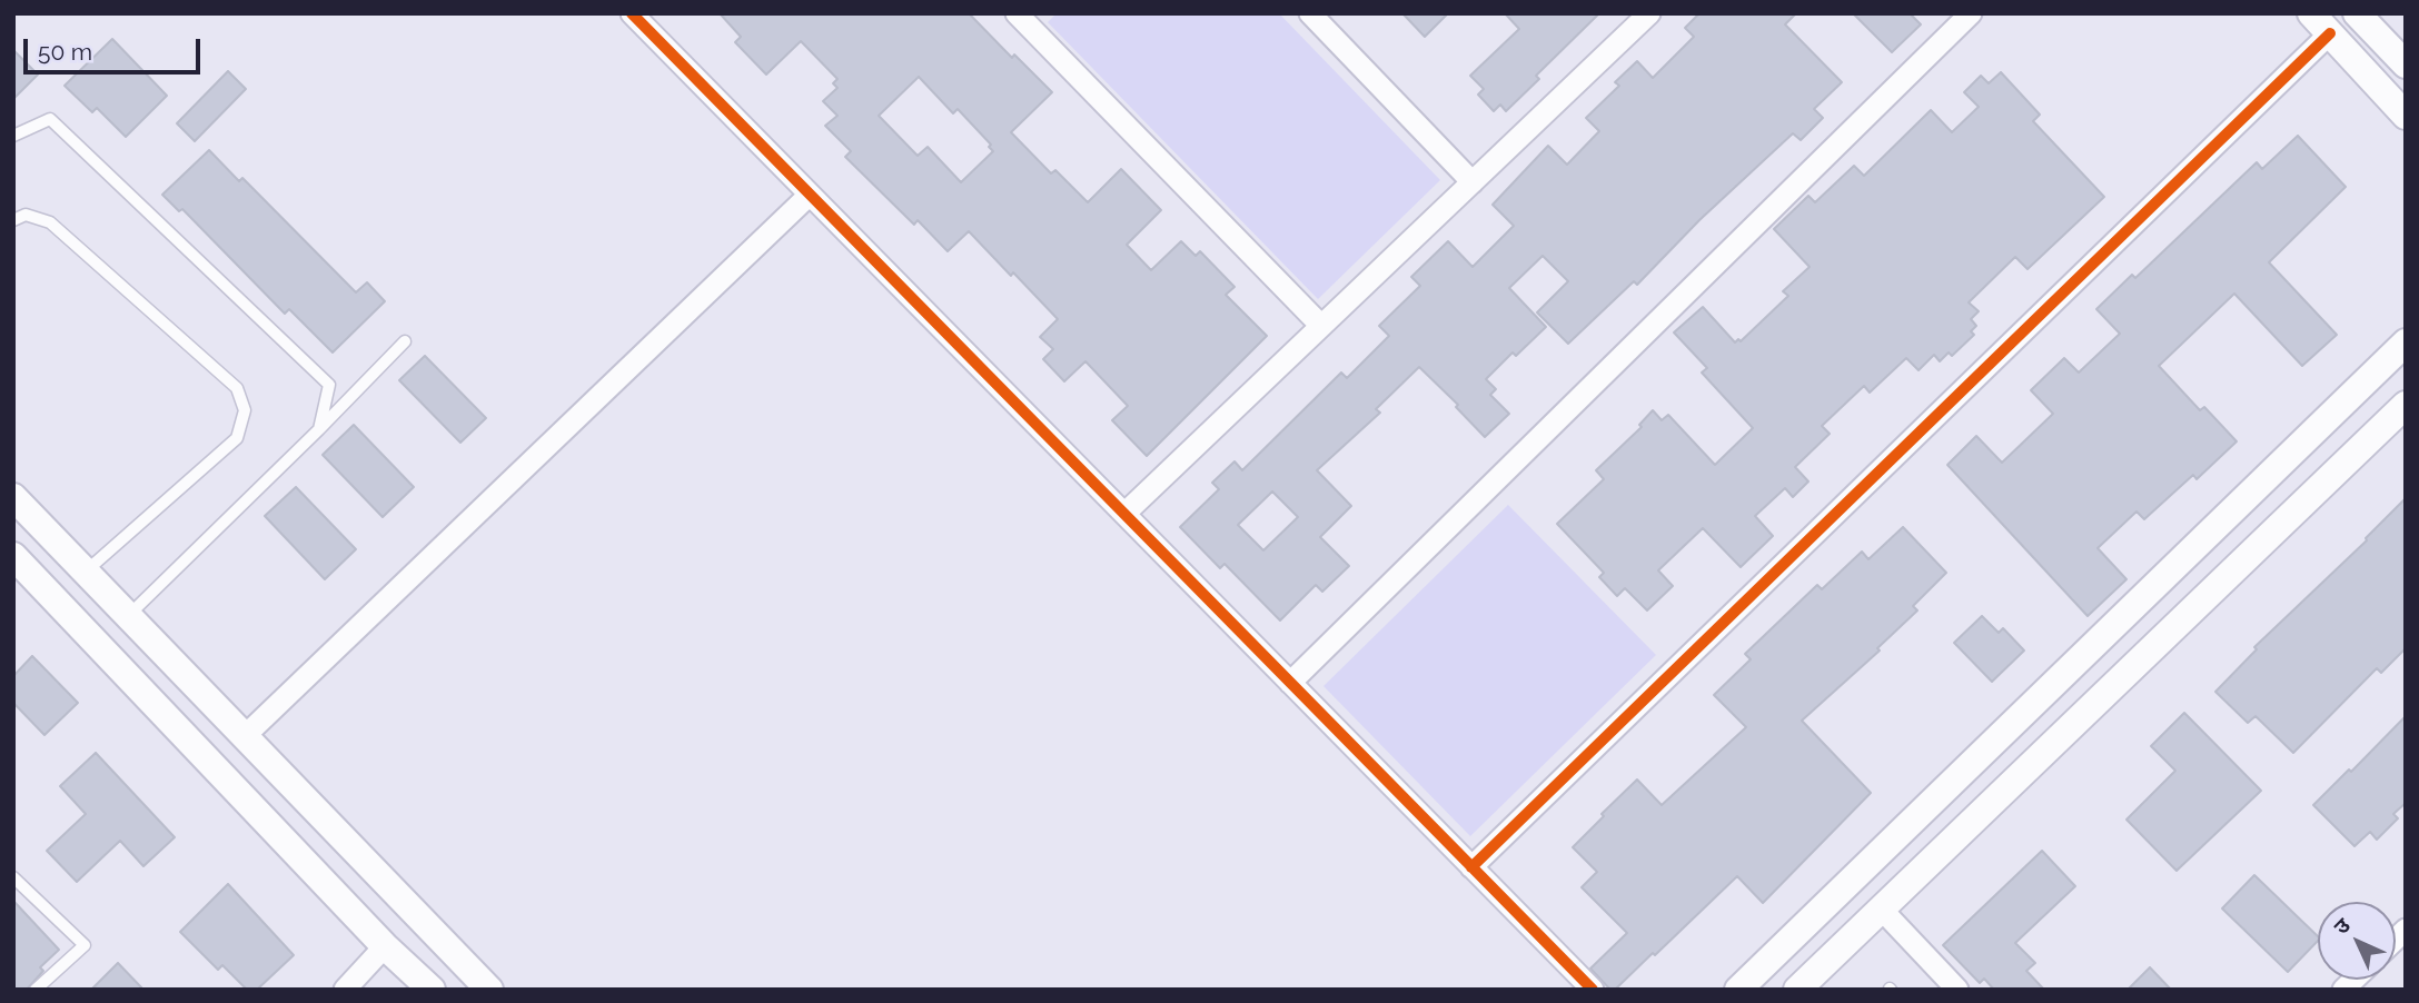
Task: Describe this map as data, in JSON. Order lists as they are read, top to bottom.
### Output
{
  "scale_bar": "50 m",
  "north": "top left"
}
